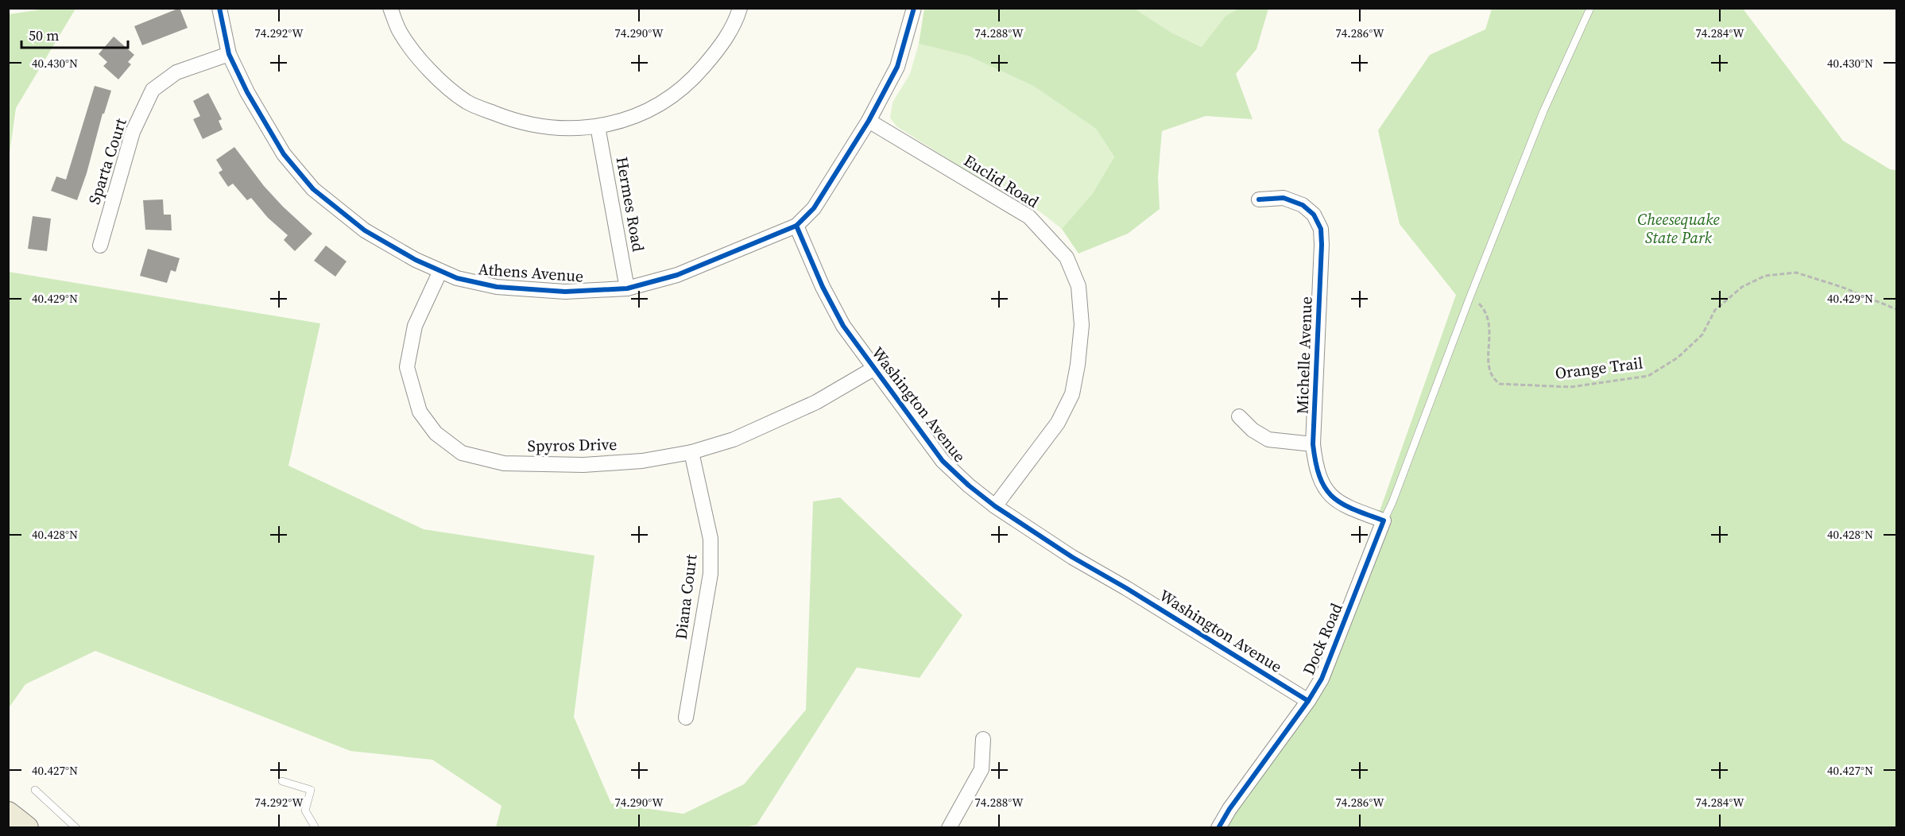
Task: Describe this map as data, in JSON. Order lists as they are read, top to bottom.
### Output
{
  "streets": {
    "street": [
      "Sparta Court",
      "Euclid Road",
      "Hermes Road",
      "Athens Avenue",
      "Michelle Avenue",
      "Washington Avenue",
      "Spyros Drive",
      "Diana Court",
      "Dock Road"
    ],
    "path": ["Orange Trail"]
  },
  "crossings": [
    ["Sparta Court", "Athens Avenue"],
    ["Euclid Road", "Washington Avenue"],
    ["Hermes Road", "Athens Avenue"],
    ["Athens Avenue", "Washington Avenue"],
    ["Athens Avenue", "Spyros Drive"],
    ["Michelle Avenue", "Dock Road"],
    ["Washington Avenue", "Spyros Drive"],
    ["Washington Avenue", "Dock Road"],
    ["Spyros Drive", "Diana Court"]
  ],
  "parks": ["Cheesequake State Park"],
  "scale_bar": "50 m",
  "coordinates": [
    "74.292°W",
    "74.290°W",
    "74.288°W",
    "74.286°W",
    "74.284°W",
    "40.430°N",
    "40.429°N",
    "40.428°N",
    "40.427°N"
  ]
}
